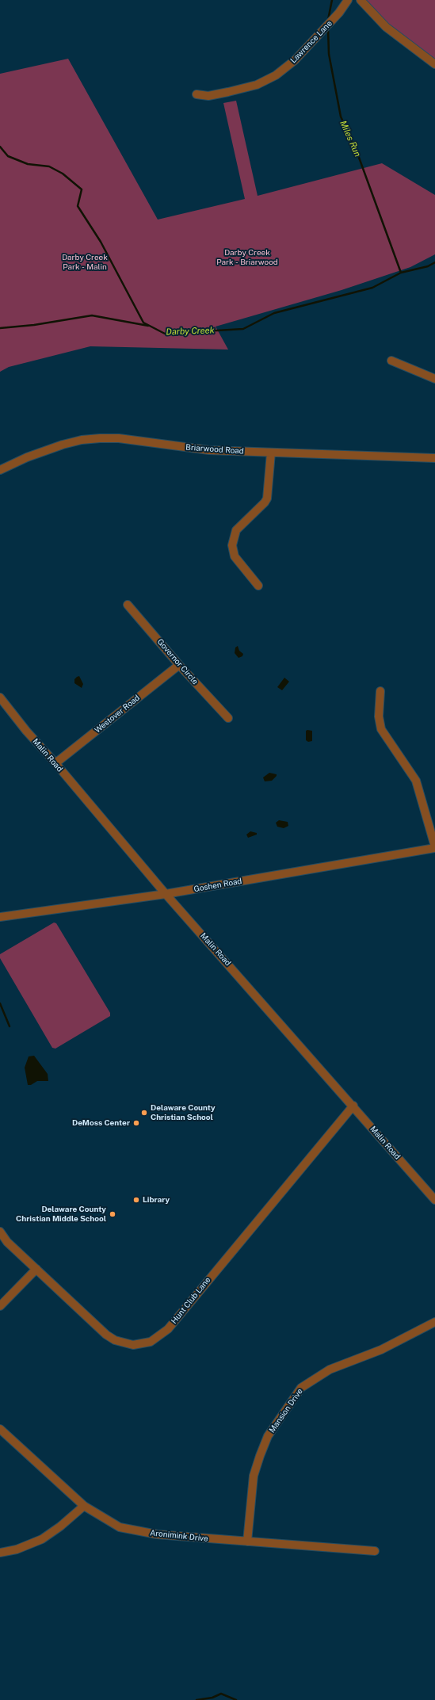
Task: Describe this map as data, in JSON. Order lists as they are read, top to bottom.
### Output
{
  "streets": {
    "street": [
      "Lawrence Lane",
      "Briarwood Road",
      "Governor Circle",
      "Westover Road",
      "Malin Road",
      "Goshen Road",
      "Hunt Club Lane",
      "Mansion Drive",
      "Aronimink Drive"
    ]
  },
  "crossings": [
    ["Governor Circle", "Westover Road"],
    ["Westover Road", "Malin Road"],
    ["Malin Road", "Goshen Road"],
    ["Malin Road", "Hunt Club Lane"],
    ["Mansion Drive", "Aronimink Drive"]
  ],
  "water": ["Miles Run", "Darby Creek"],
  "parks": ["Darby Creek Park - Briarwood", "Darby Creek Park - Malin"],
  "places": [
    "Delaware County Christian School",
    "DeMoss Center",
    "Library",
    "Delaware County Christian Middle School"
  ]
}
